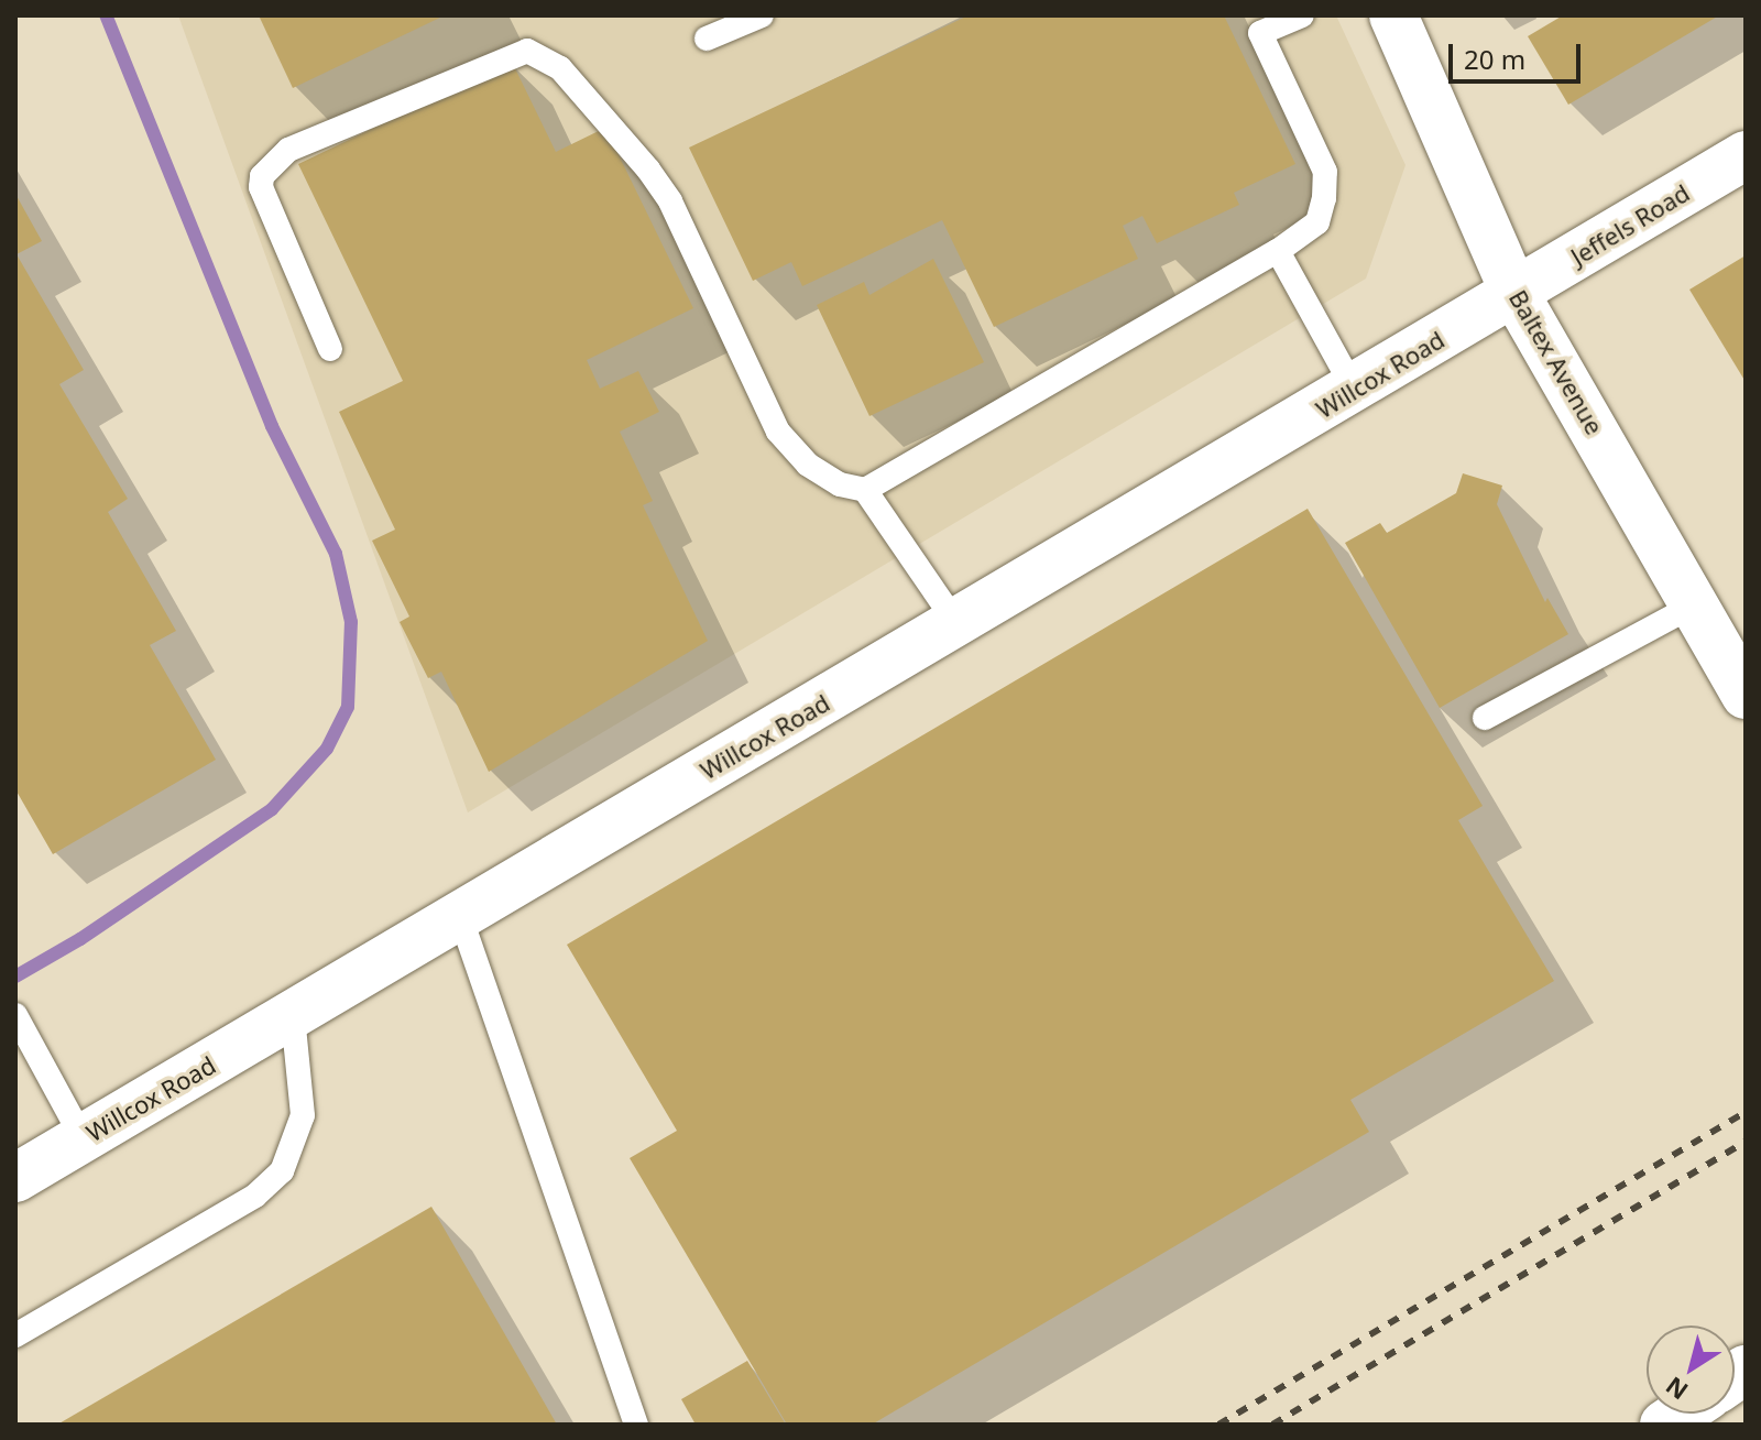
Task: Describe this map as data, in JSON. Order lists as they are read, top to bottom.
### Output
{
  "streets": {
    "main road": ["Jeffels Road", "Baltex Avenue", "Willcox Road"]
  },
  "crossings": [
    ["Jeffels Road", "Baltex Avenue"],
    ["Jeffels Road", "Willcox Road"],
    ["Baltex Avenue", "Willcox Road"]
  ],
  "scale_bar": "20 m",
  "north": "bottom left"
}
